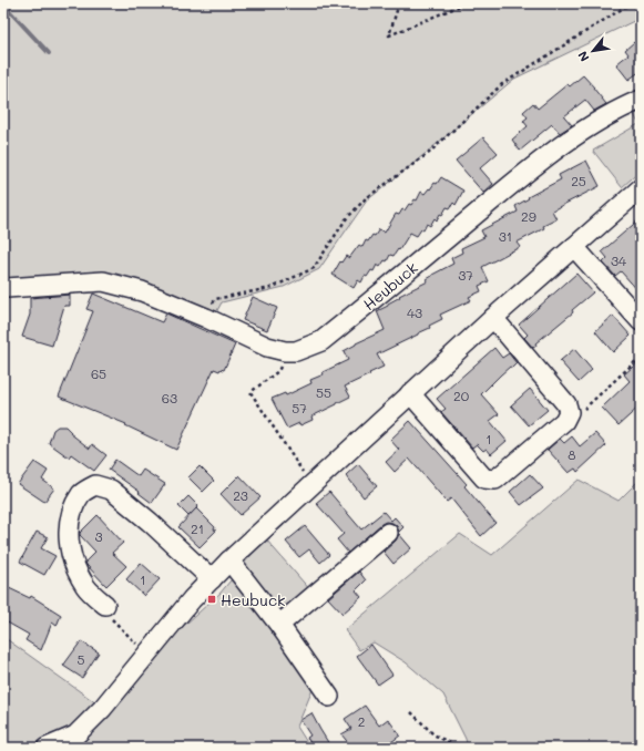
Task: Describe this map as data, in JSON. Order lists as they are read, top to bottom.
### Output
{
  "streets": {
    "street": ["Heubuck"]
  },
  "places": {
    "transit": ["Heubuck"]
  },
  "house_numbers": [
    "25",
    "29",
    "31",
    "34",
    "37",
    "43",
    "65",
    "55",
    "20",
    "63",
    "57",
    "1",
    "8",
    "23",
    "21",
    "3",
    "1",
    "5",
    "2"
  ],
  "north": "bottom left"
}
